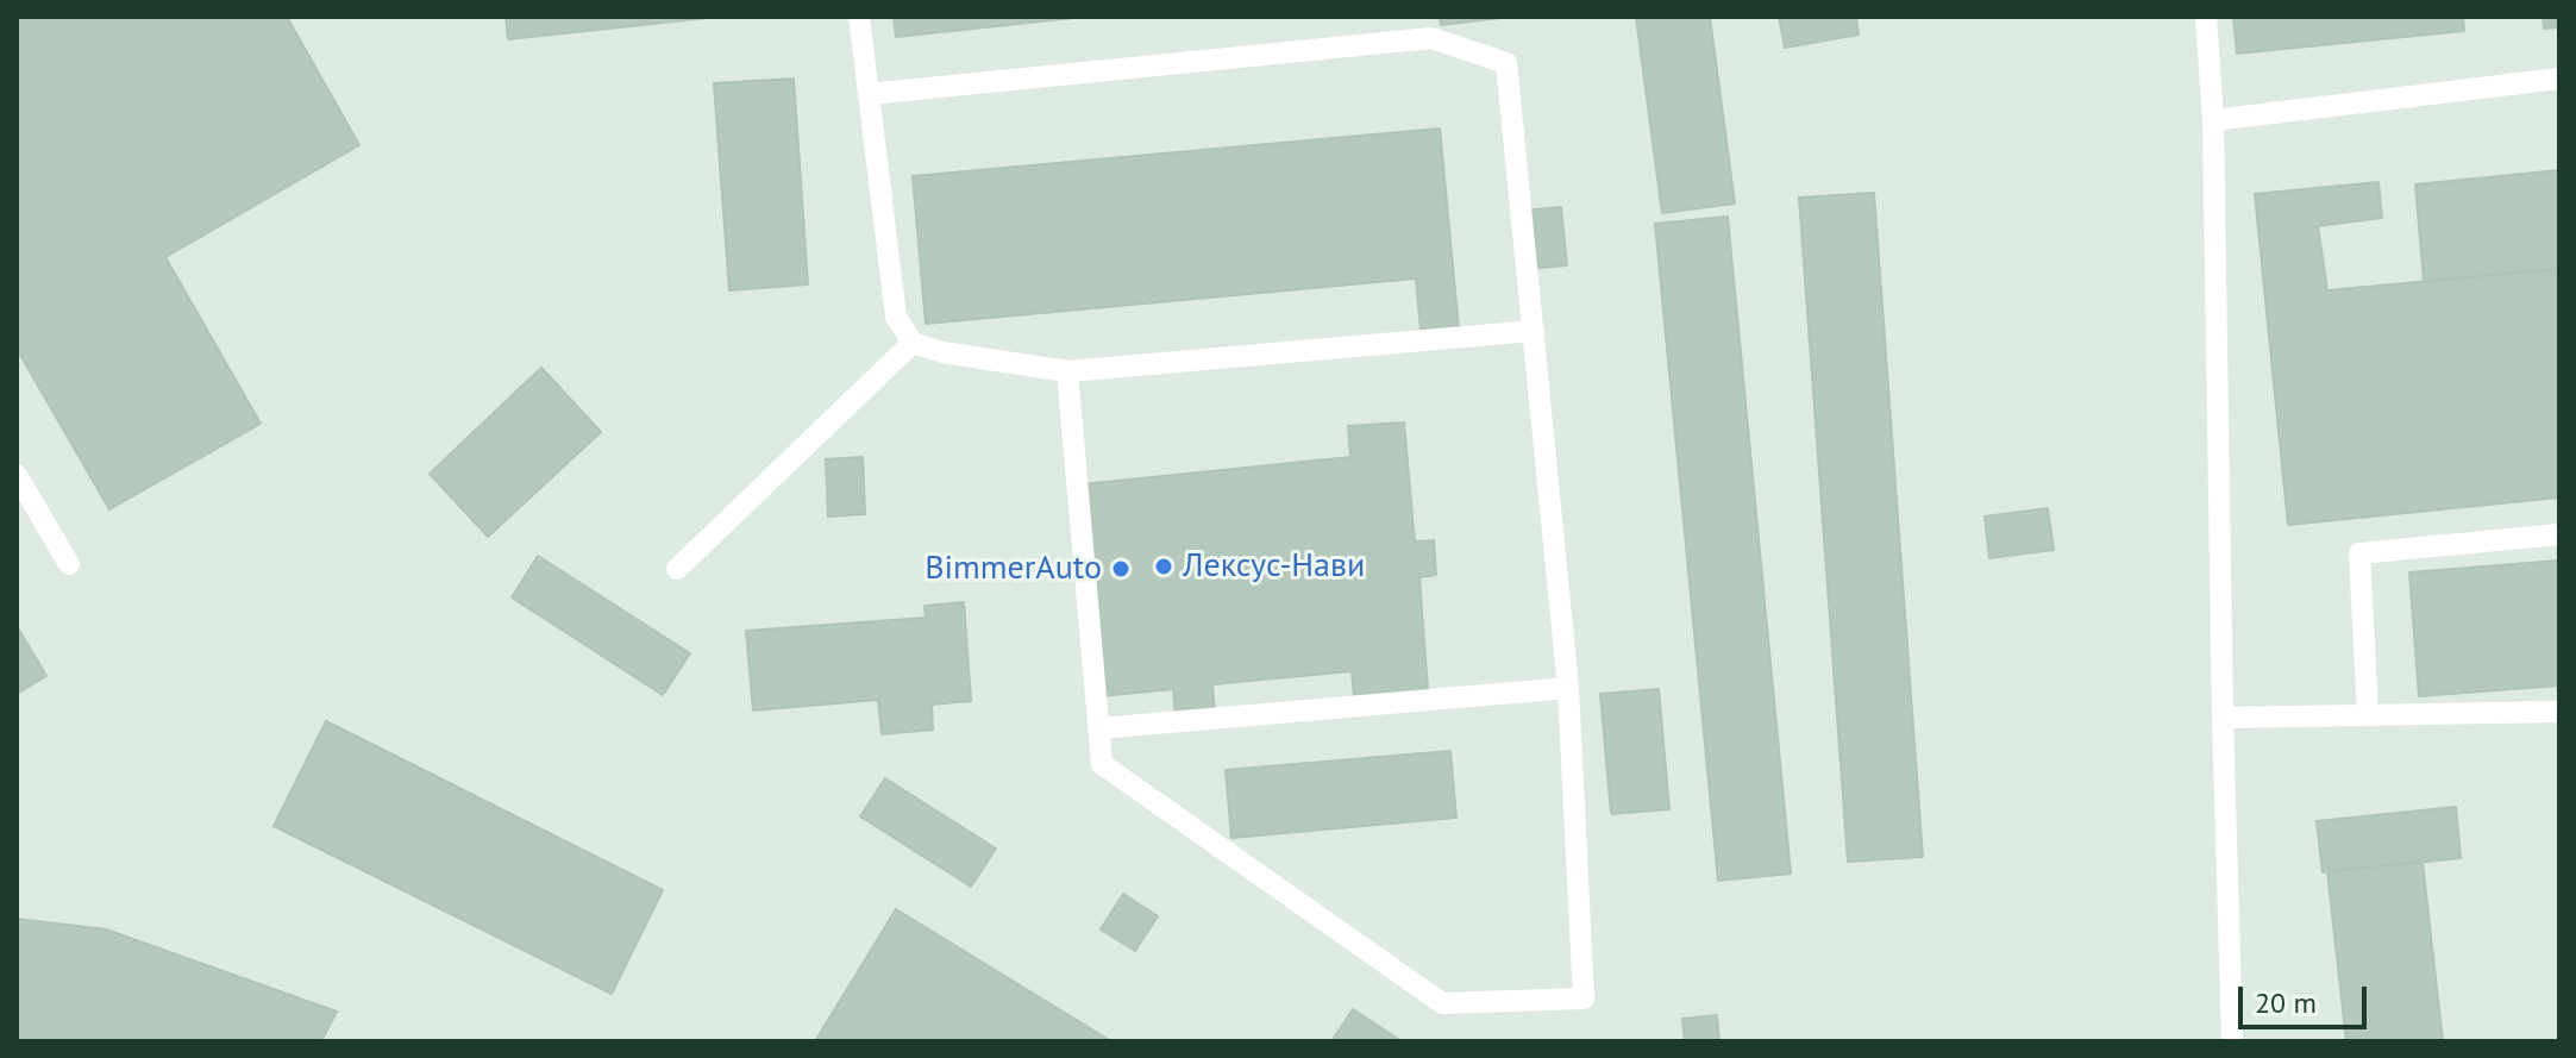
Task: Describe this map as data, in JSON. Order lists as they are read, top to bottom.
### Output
{
  "places": ["Лексус-Нави", "BimmerAuto"],
  "scale_bar": "20 m"
}
